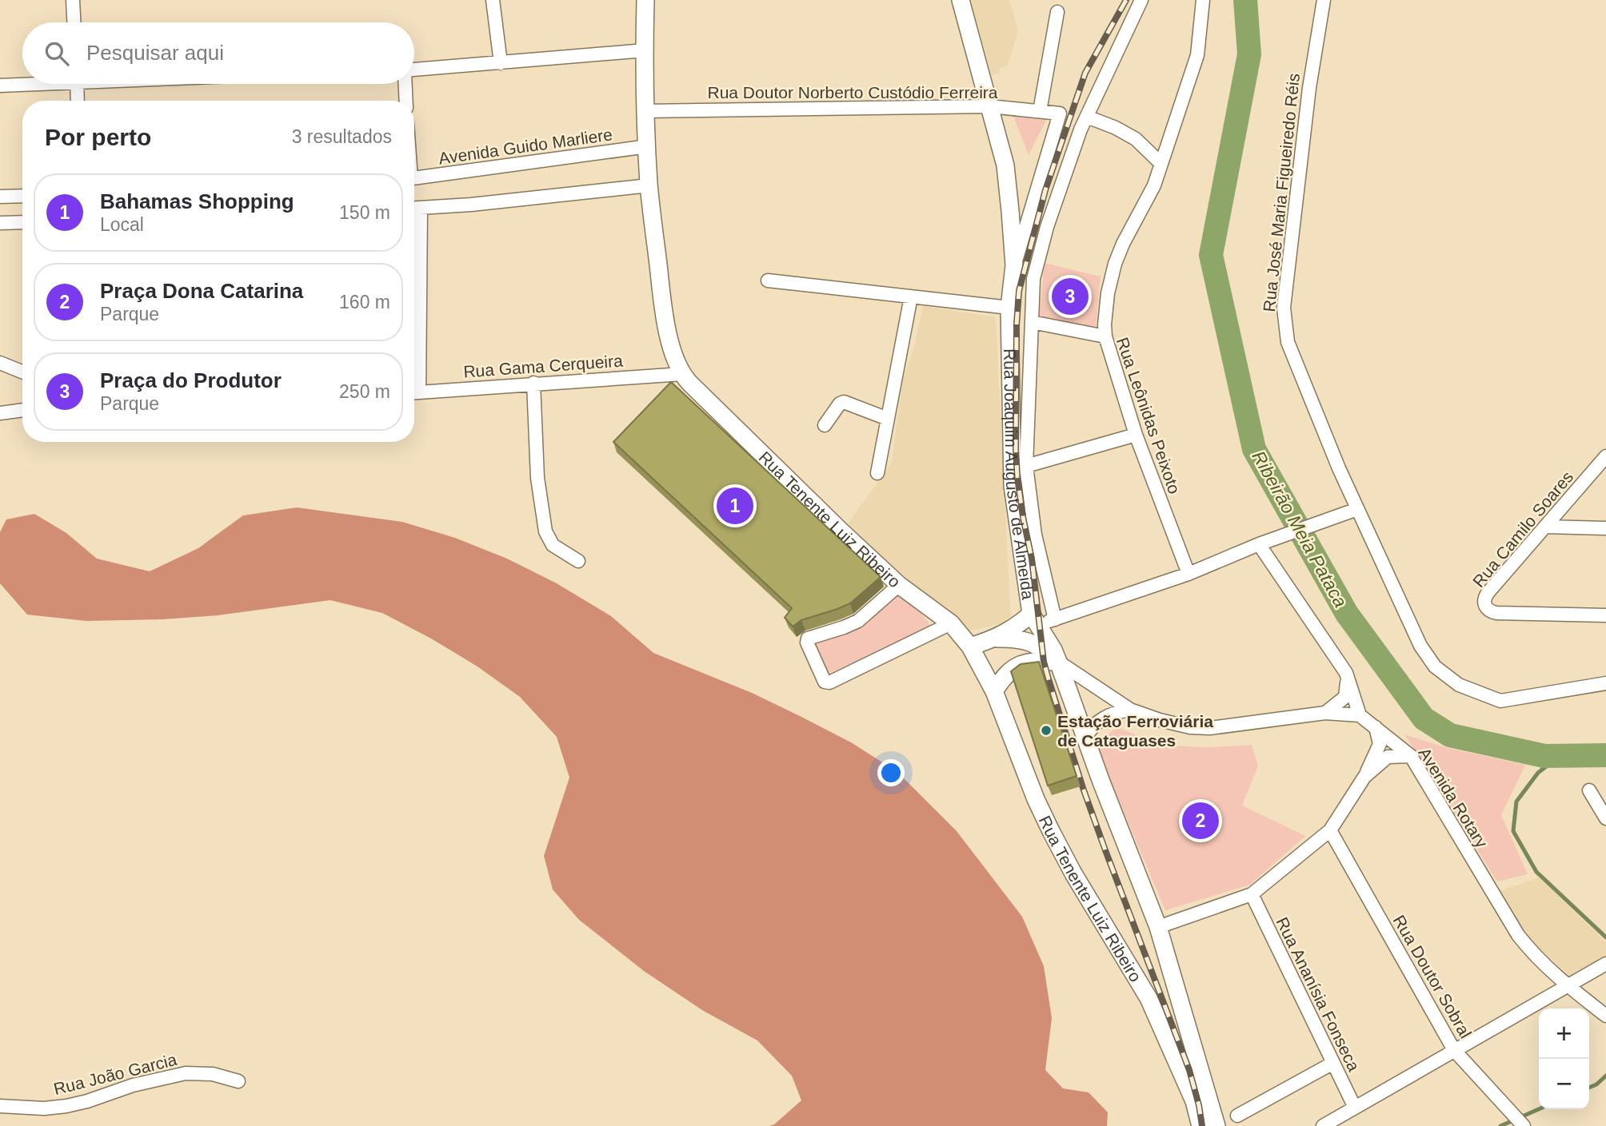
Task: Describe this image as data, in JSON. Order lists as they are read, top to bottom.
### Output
{
  "streets": {
    "main road": ["Rua Joaquim Augusto de Almeida", "Rua Tenente Luiz Ribeiro"],
    "street": [
      "Rua Doutor Norberto Custódio Ferreira",
      "Avenida Guido Marliere",
      "Rua José Maria Figueiredo Réis",
      "Rua Gama Cerqueira",
      "Rua Leônidas Peixoto",
      "Rua Camilo Soares",
      "Avenida Rotary",
      "Rua Doutor Sobral",
      "Rua Ananísia Fonseca",
      "Rua João Garcia"
    ]
  },
  "crossings": [
    ["Rua Doutor Norberto Custódio Ferreira", "Rua Joaquim Augusto de Almeida"],
    ["Rua Doutor Norberto Custódio Ferreira", "Rua Tenente Luiz Ribeiro"],
    ["Avenida Guido Marliere", "Rua Tenente Luiz Ribeiro"],
    ["Rua Gama Cerqueira", "Rua Tenente Luiz Ribeiro"]
  ],
  "water": ["Ribeirão Meia Pataca"],
  "places": ["Estação Ferroviária de Cataguases"],
  "page": {
    "search": "Pesquisar aqui",
    "heading": ["Por perto", "3 resultados"],
    "list": [
      {
        "mark": "1",
        "name": "Bahamas Shopping",
        "note": "Local",
        "value": "150 m"
      },
      {
        "mark": "2",
        "name": "Praça Dona Catarina",
        "note": "Parque",
        "value": "160 m"
      },
      {
        "mark": "3",
        "name": "Praça do Produtor",
        "note": "Parque",
        "value": "250 m"
      }
    ],
    "pins": ["3", "1", "2"],
    "map_buttons": ["+", "−"]
  }
}
